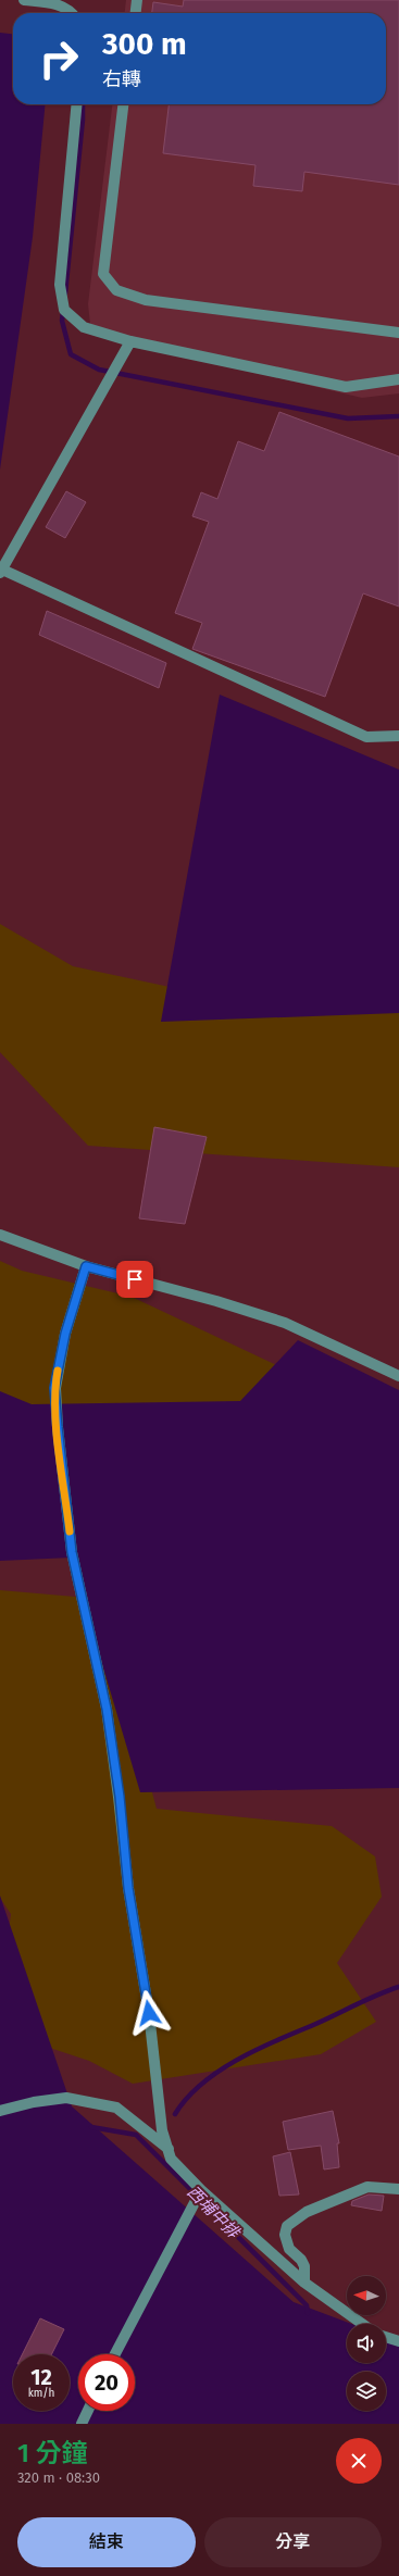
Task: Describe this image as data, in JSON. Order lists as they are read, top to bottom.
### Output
{
  "water": ["西埔中排"],
  "north": "left",
  "page": {
    "turn": ["300 m", "右轉"],
    "speed": "12 km/h",
    "limit": "20",
    "heading": ["1 分鐘", "320 m · 08:30"],
    "buttons": ["結束", "分享"]
  }
}
